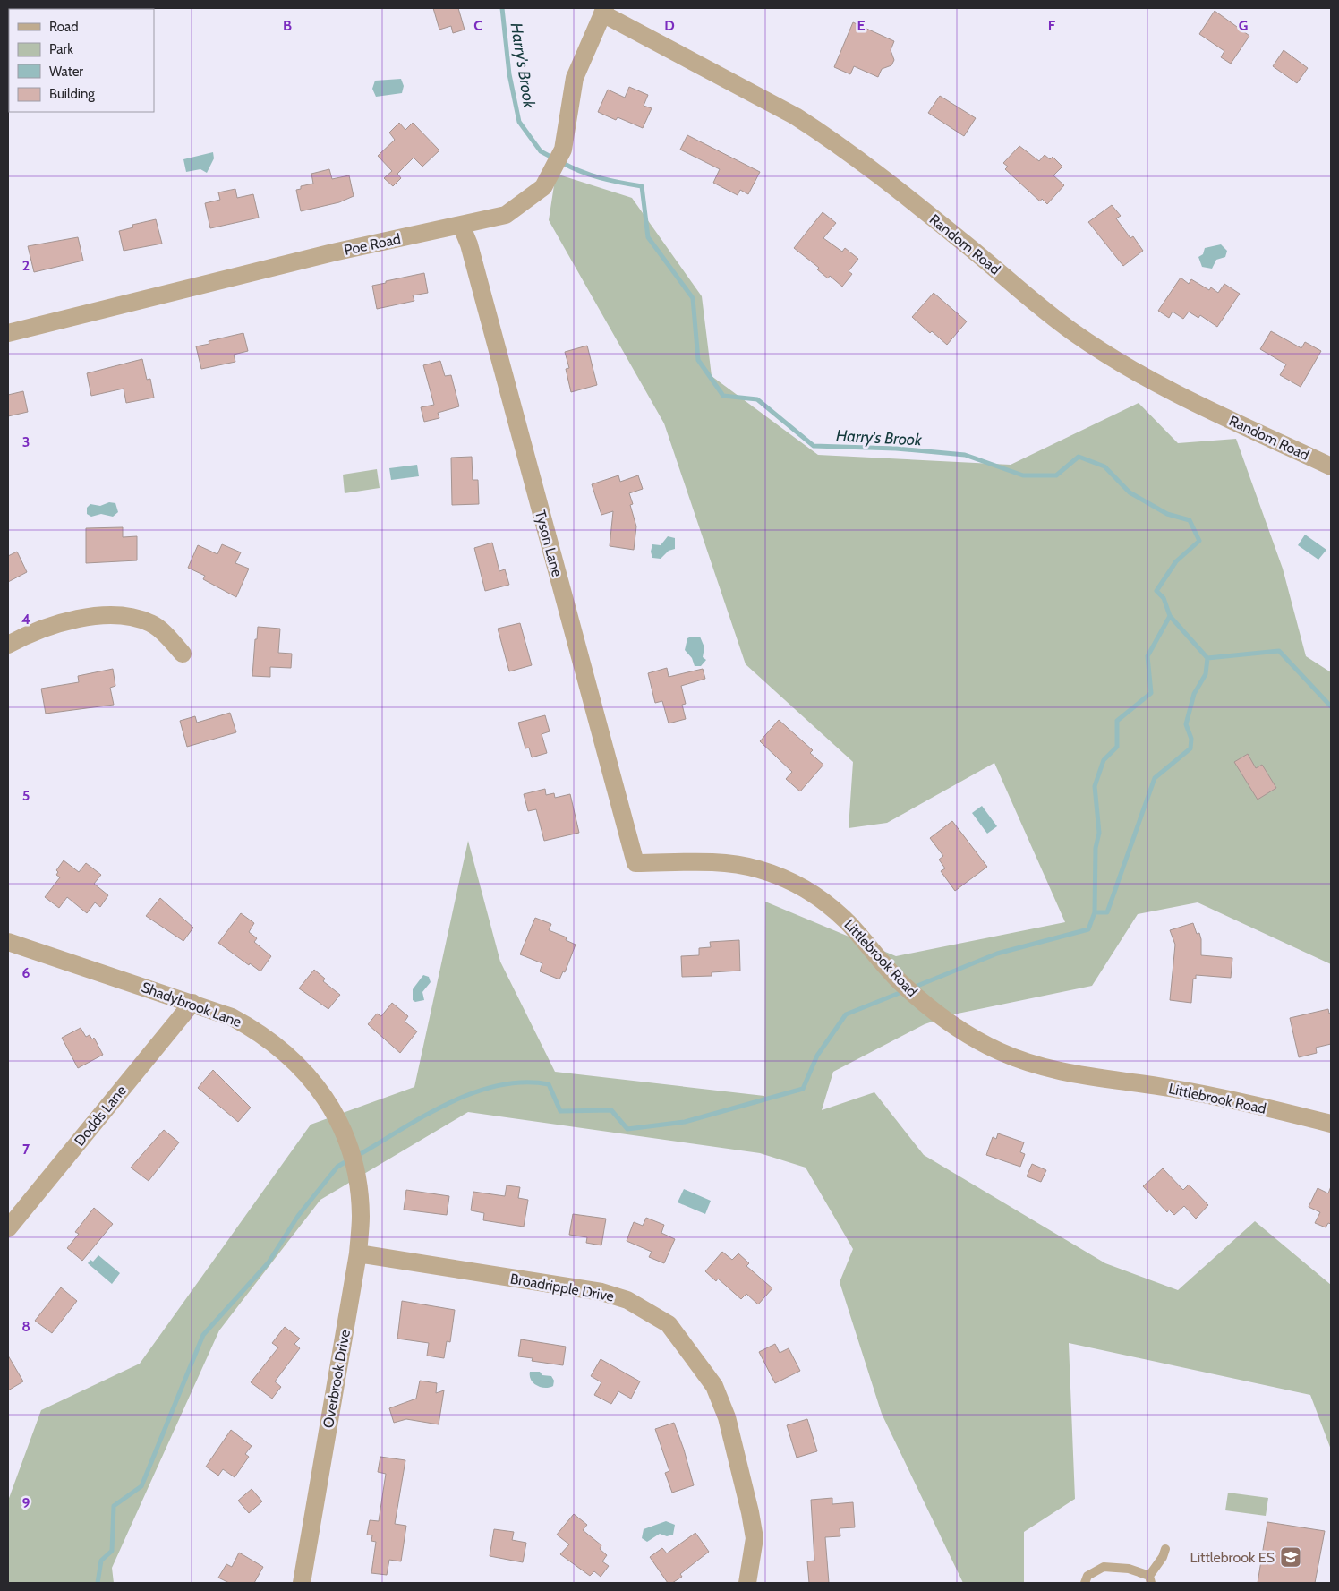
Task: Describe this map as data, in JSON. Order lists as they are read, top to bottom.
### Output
{
  "streets": {
    "street": [
      "Poe Road",
      "Random Road",
      "Tyson Lane",
      "Littlebrook Road",
      "Shadybrook Lane",
      "Dodds Lane",
      "Broadripple Drive",
      "Overbrook Drive"
    ]
  },
  "crossings": [
    ["Poe Road", "Random Road"],
    ["Poe Road", "Tyson Lane"],
    ["Tyson Lane", "Littlebrook Road"],
    ["Shadybrook Lane", "Dodds Lane"],
    ["Shadybrook Lane", "Overbrook Drive"],
    ["Broadripple Drive", "Overbrook Drive"]
  ],
  "water": ["Harry's Brook"],
  "places": {
    "school or university": ["Littlebrook ES"]
  },
  "legend": [
    "Road",
    "Park",
    "Water",
    "Building"
  ],
  "grid": {
    "columns": [
      "B",
      "C",
      "D",
      "E",
      "F",
      "G"
    ],
    "rows": [
      "2",
      "3",
      "4",
      "5",
      "6",
      "7",
      "8",
      "9"
    ]
  }
}
